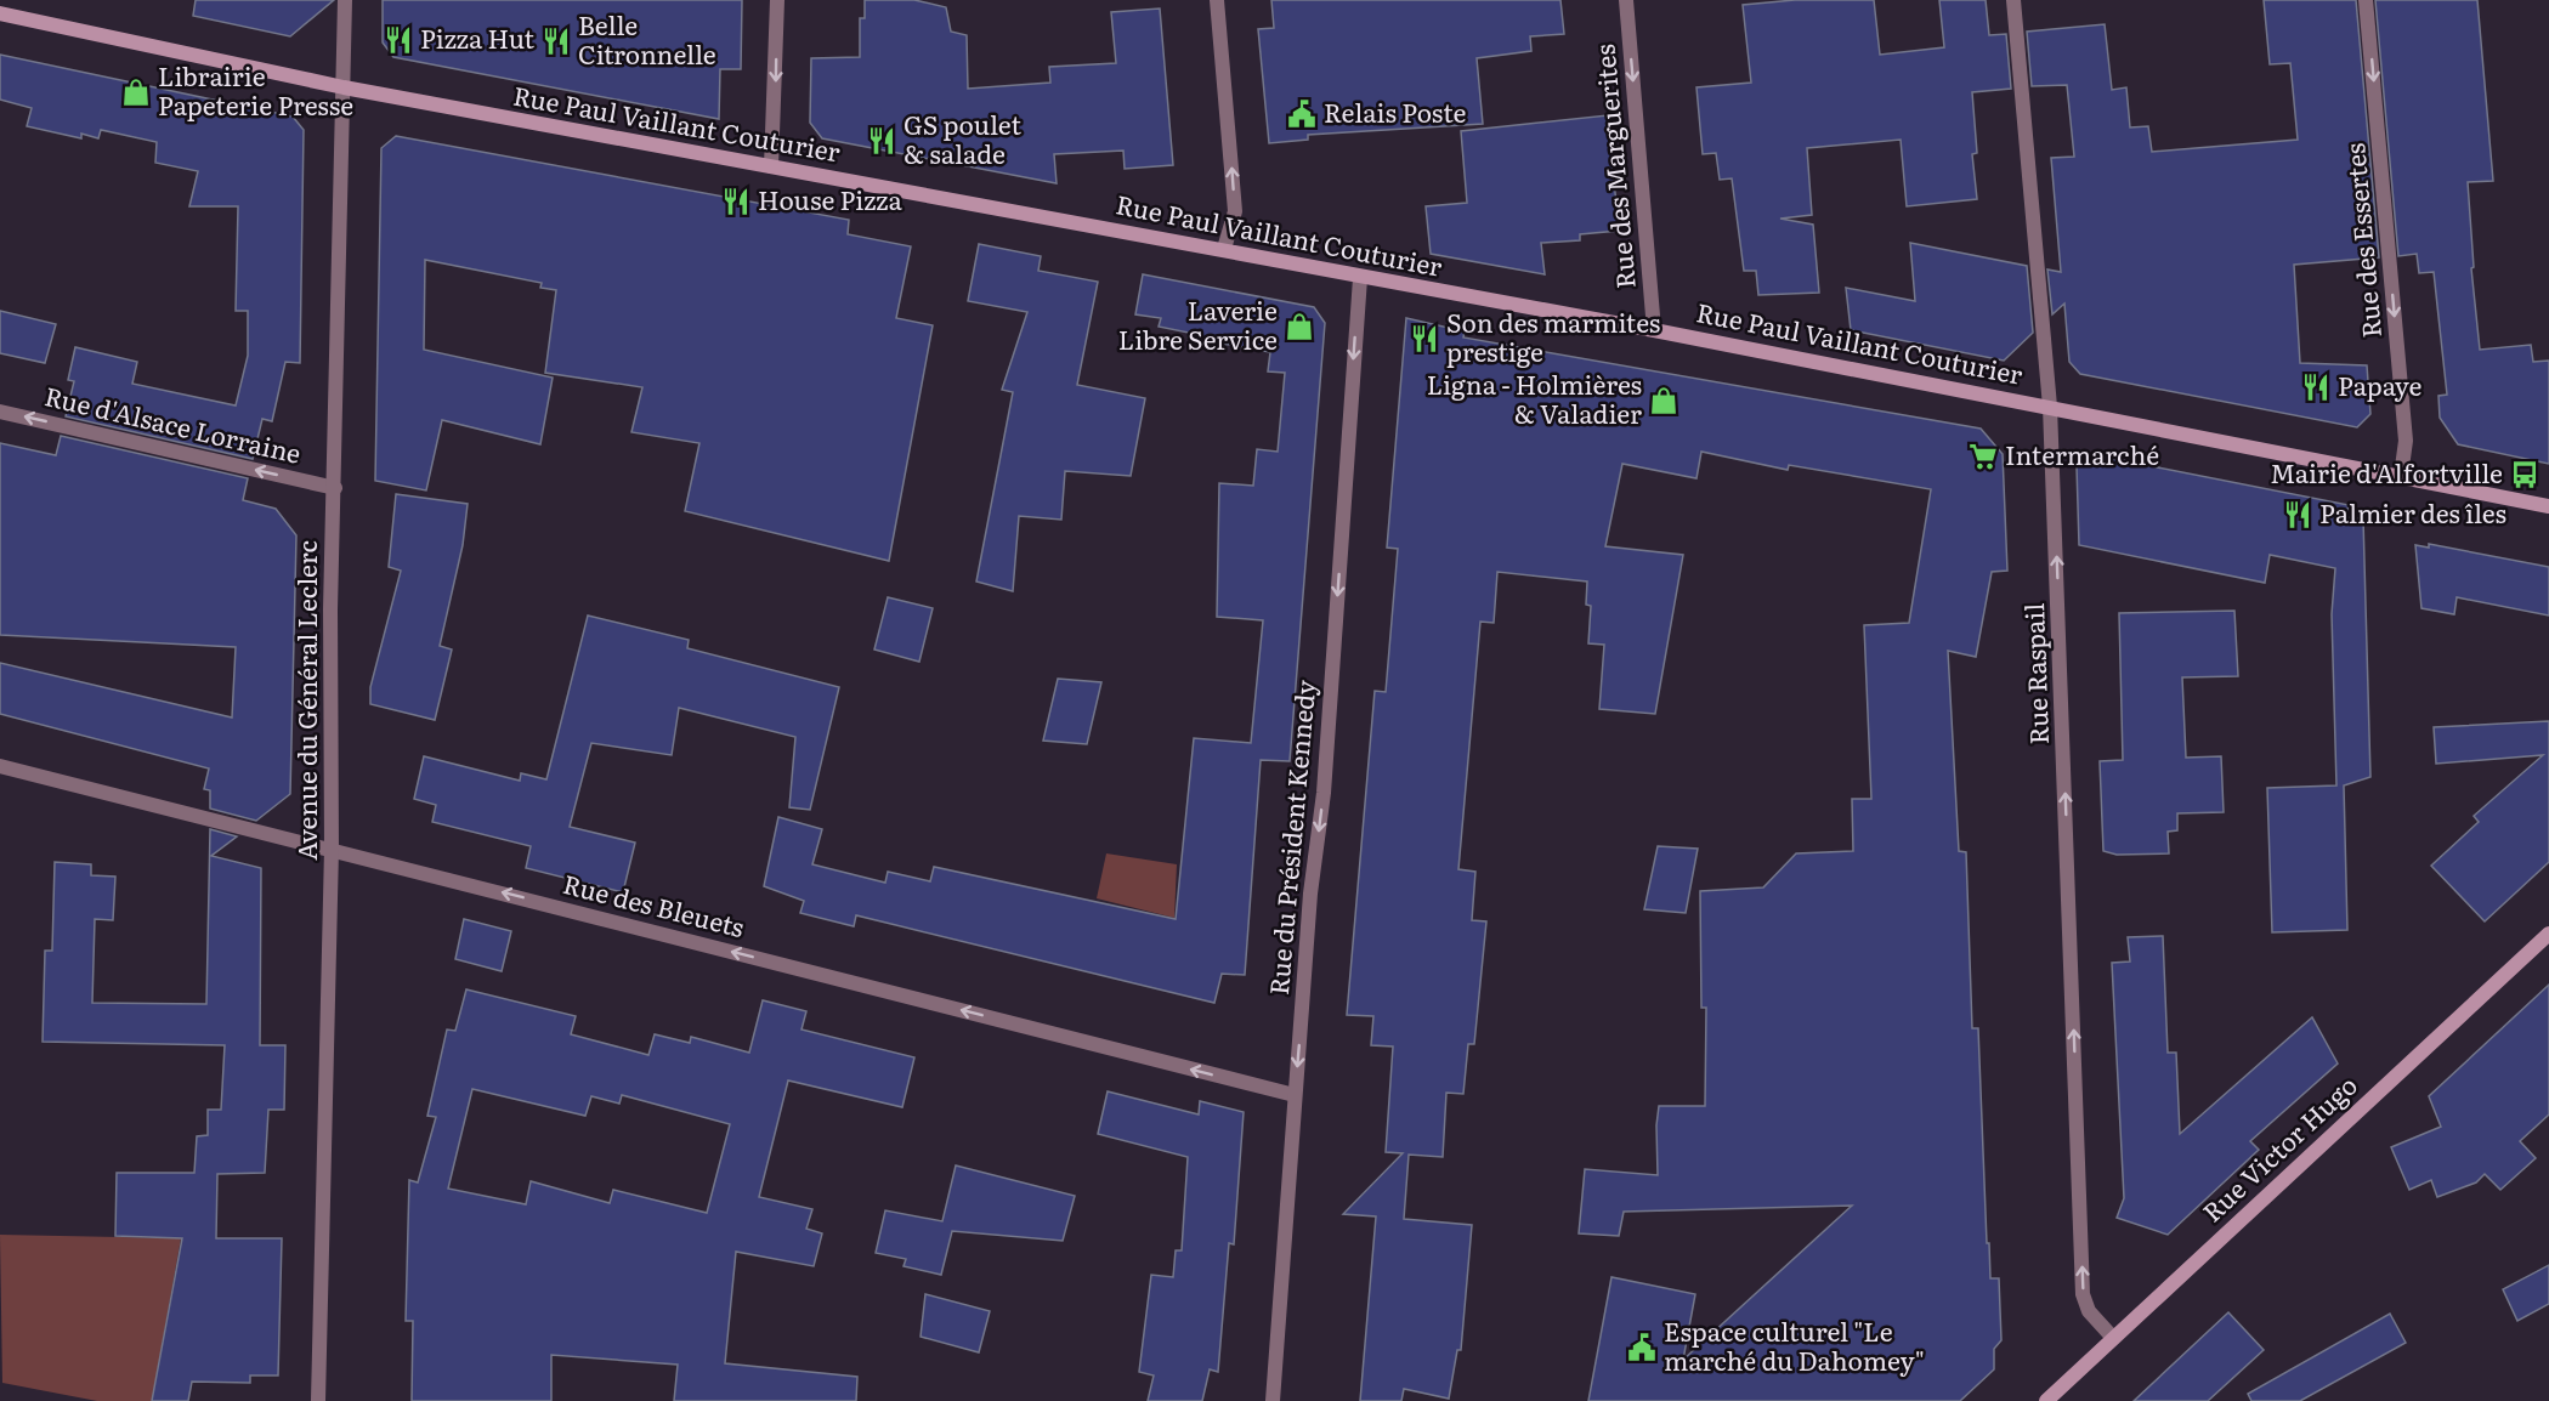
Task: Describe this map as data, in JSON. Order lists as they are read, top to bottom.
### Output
{
  "streets": {
    "street": [
      "Rue Paul Vaillant Couturier",
      "Rue des Marguerites",
      "Rue des Essertes",
      "Rue d'Alsace Lorraine",
      "Rue Raspail",
      "Avenue du Général Leclerc",
      "Rue du Président Kennedy",
      "Rue des Bleuets",
      "Rue Victor Hugo"
    ]
  },
  "crossings": [
    ["Rue Paul Vaillant Couturier", "Rue des Marguerites"],
    ["Rue Paul Vaillant Couturier", "Rue des Essertes"],
    ["Rue Paul Vaillant Couturier", "Rue Raspail"],
    ["Rue Paul Vaillant Couturier", "Avenue du Général Leclerc"],
    ["Rue Paul Vaillant Couturier", "Rue du Président Kennedy"],
    ["Rue d'Alsace Lorraine", "Avenue du Général Leclerc"],
    ["Rue Raspail", "Rue Victor Hugo"],
    ["Avenue du Général Leclerc", "Rue des Bleuets"],
    ["Rue du Président Kennedy", "Rue des Bleuets"]
  ],
  "one_way": [
    "Rue des Marguerites",
    "Rue des Essertes",
    "Rue d'Alsace Lorraine",
    "Rue Raspail",
    "Rue du Président Kennedy",
    "Rue des Bleuets"
  ],
  "places": {
    "restaurant": [
      "Pizza Hut",
      "Belle Citronnelle",
      "GS poulet & salade",
      "House Pizza",
      "Son des marmites prestige",
      "Papaye",
      "Palmier des îles"
    ],
    "shop": ["Librairie Papeterie Presse", "Laverie Libre Service", "Ligna - Holmières & Valadier"],
    "public building": ["Relais Poste", "Espace culturel \"Le marché du Dahomey\""],
    "supermarket": ["Intermarché"],
    "bus stop": ["Mairie d'Alfortville"]
  }
}
